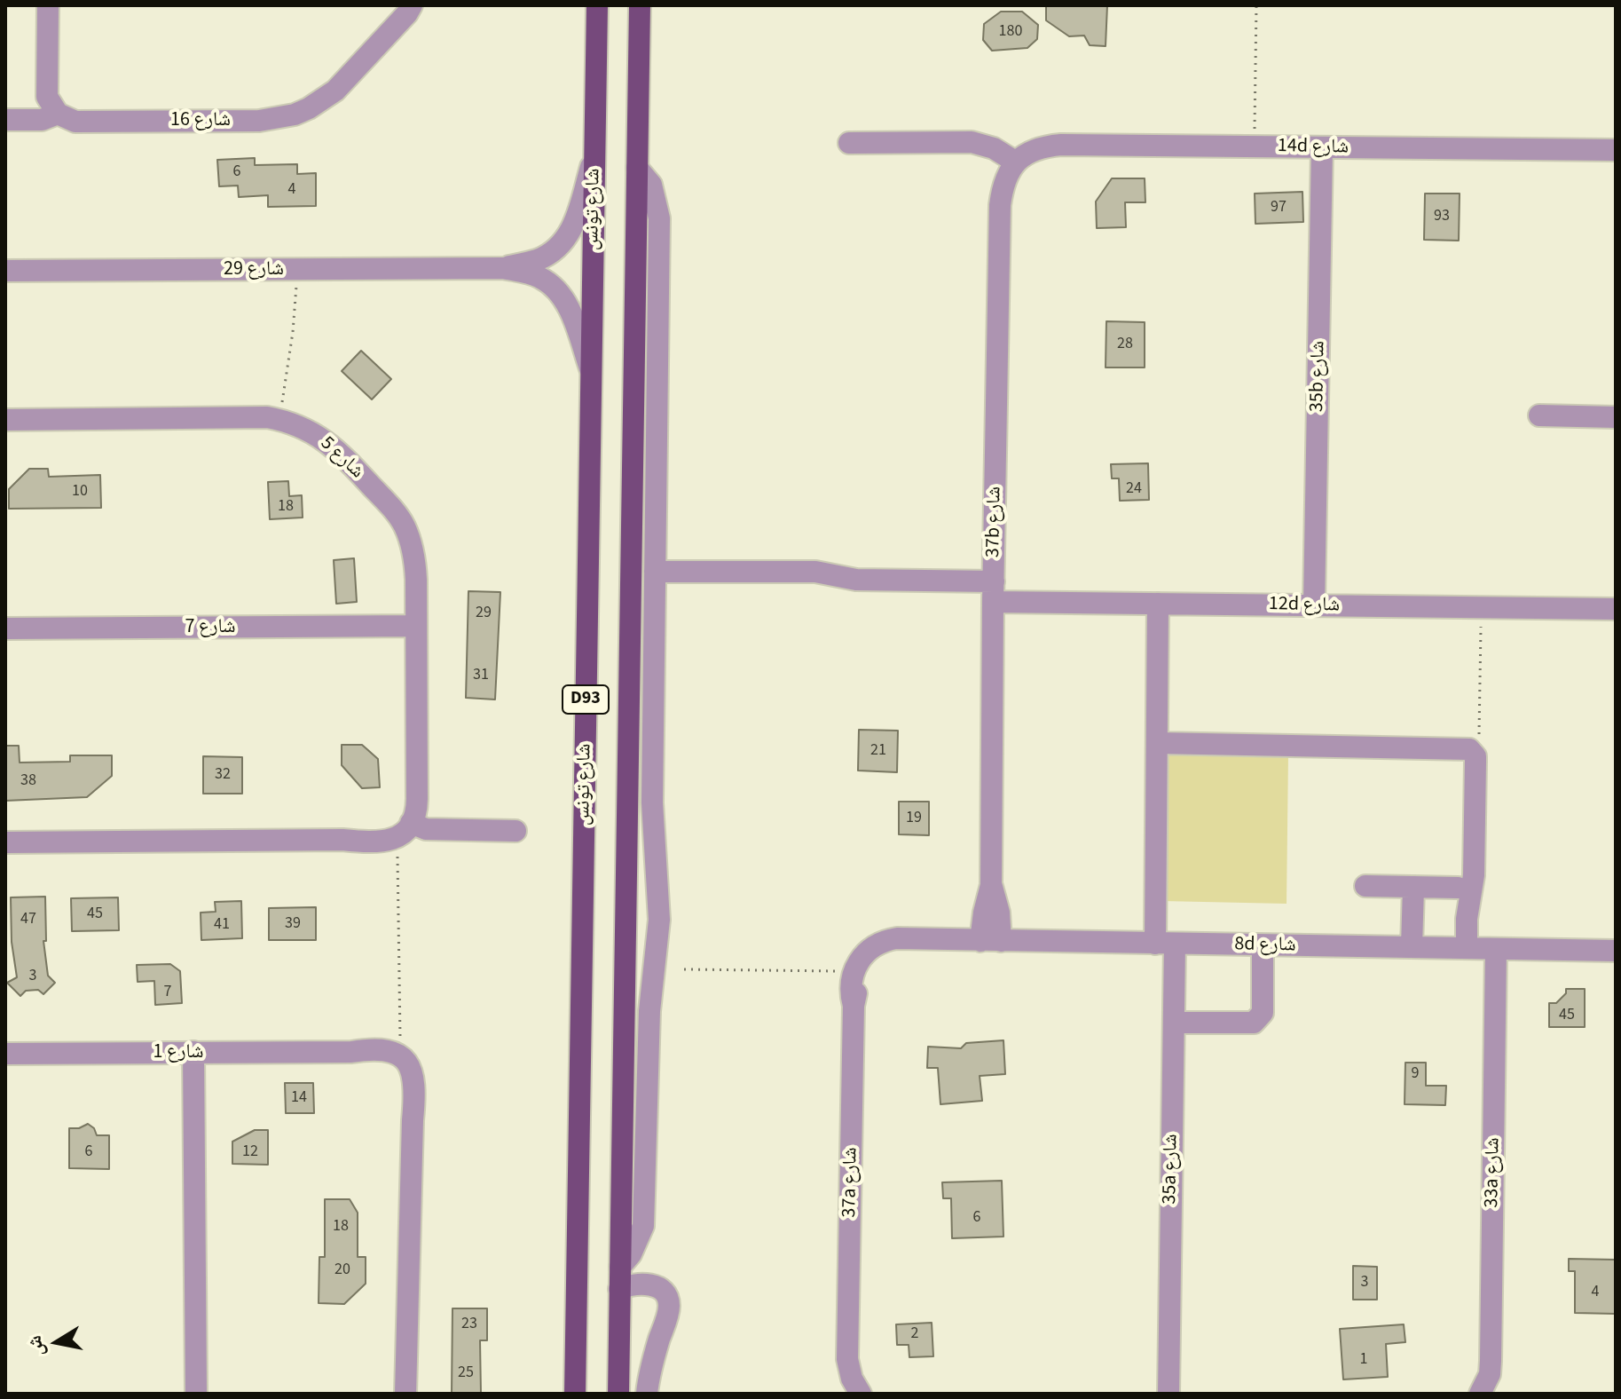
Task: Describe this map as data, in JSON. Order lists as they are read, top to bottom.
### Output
{
  "streets": {
    "main road": ["شارع تونس", "D93"],
    "street": [
      "شارع 16",
      "14d شارع",
      "شارع 29",
      "35b شارع",
      "شارع 5",
      "37b شارع",
      "12d شارع",
      "شارع 7",
      "8d شارع",
      "شارع 1",
      "35a شارع",
      "33a شارع",
      "37a شارع"
    ]
  },
  "crossings": [
    ["14d شارع", "35b شارع"],
    ["14d شارع", "37b شارع"],
    ["شارع تونس", "شارع 29"],
    ["35b شارع", "12d شارع"],
    ["شارع 5", "شارع 7"],
    ["37b شارع", "12d شارع"],
    ["37b شارع", "8d شارع"],
    ["12d شارع", "35a شارع"],
    ["8d شارع", "35a شارع"],
    ["8d شارع", "33a شارع"],
    ["8d شارع", "37a شارع"]
  ],
  "house_numbers": [
    "180",
    "6",
    "4",
    "97",
    "93",
    "28",
    "24",
    "10",
    "18",
    "29",
    "31",
    "21",
    "32",
    "38",
    "19",
    "45",
    "47",
    "39",
    "41",
    "3",
    "7",
    "45",
    "9",
    "14",
    "6",
    "12",
    "6",
    "18",
    "20",
    "3",
    "4",
    "23",
    "2",
    "1",
    "25"
  ],
  "north": "left"
}
